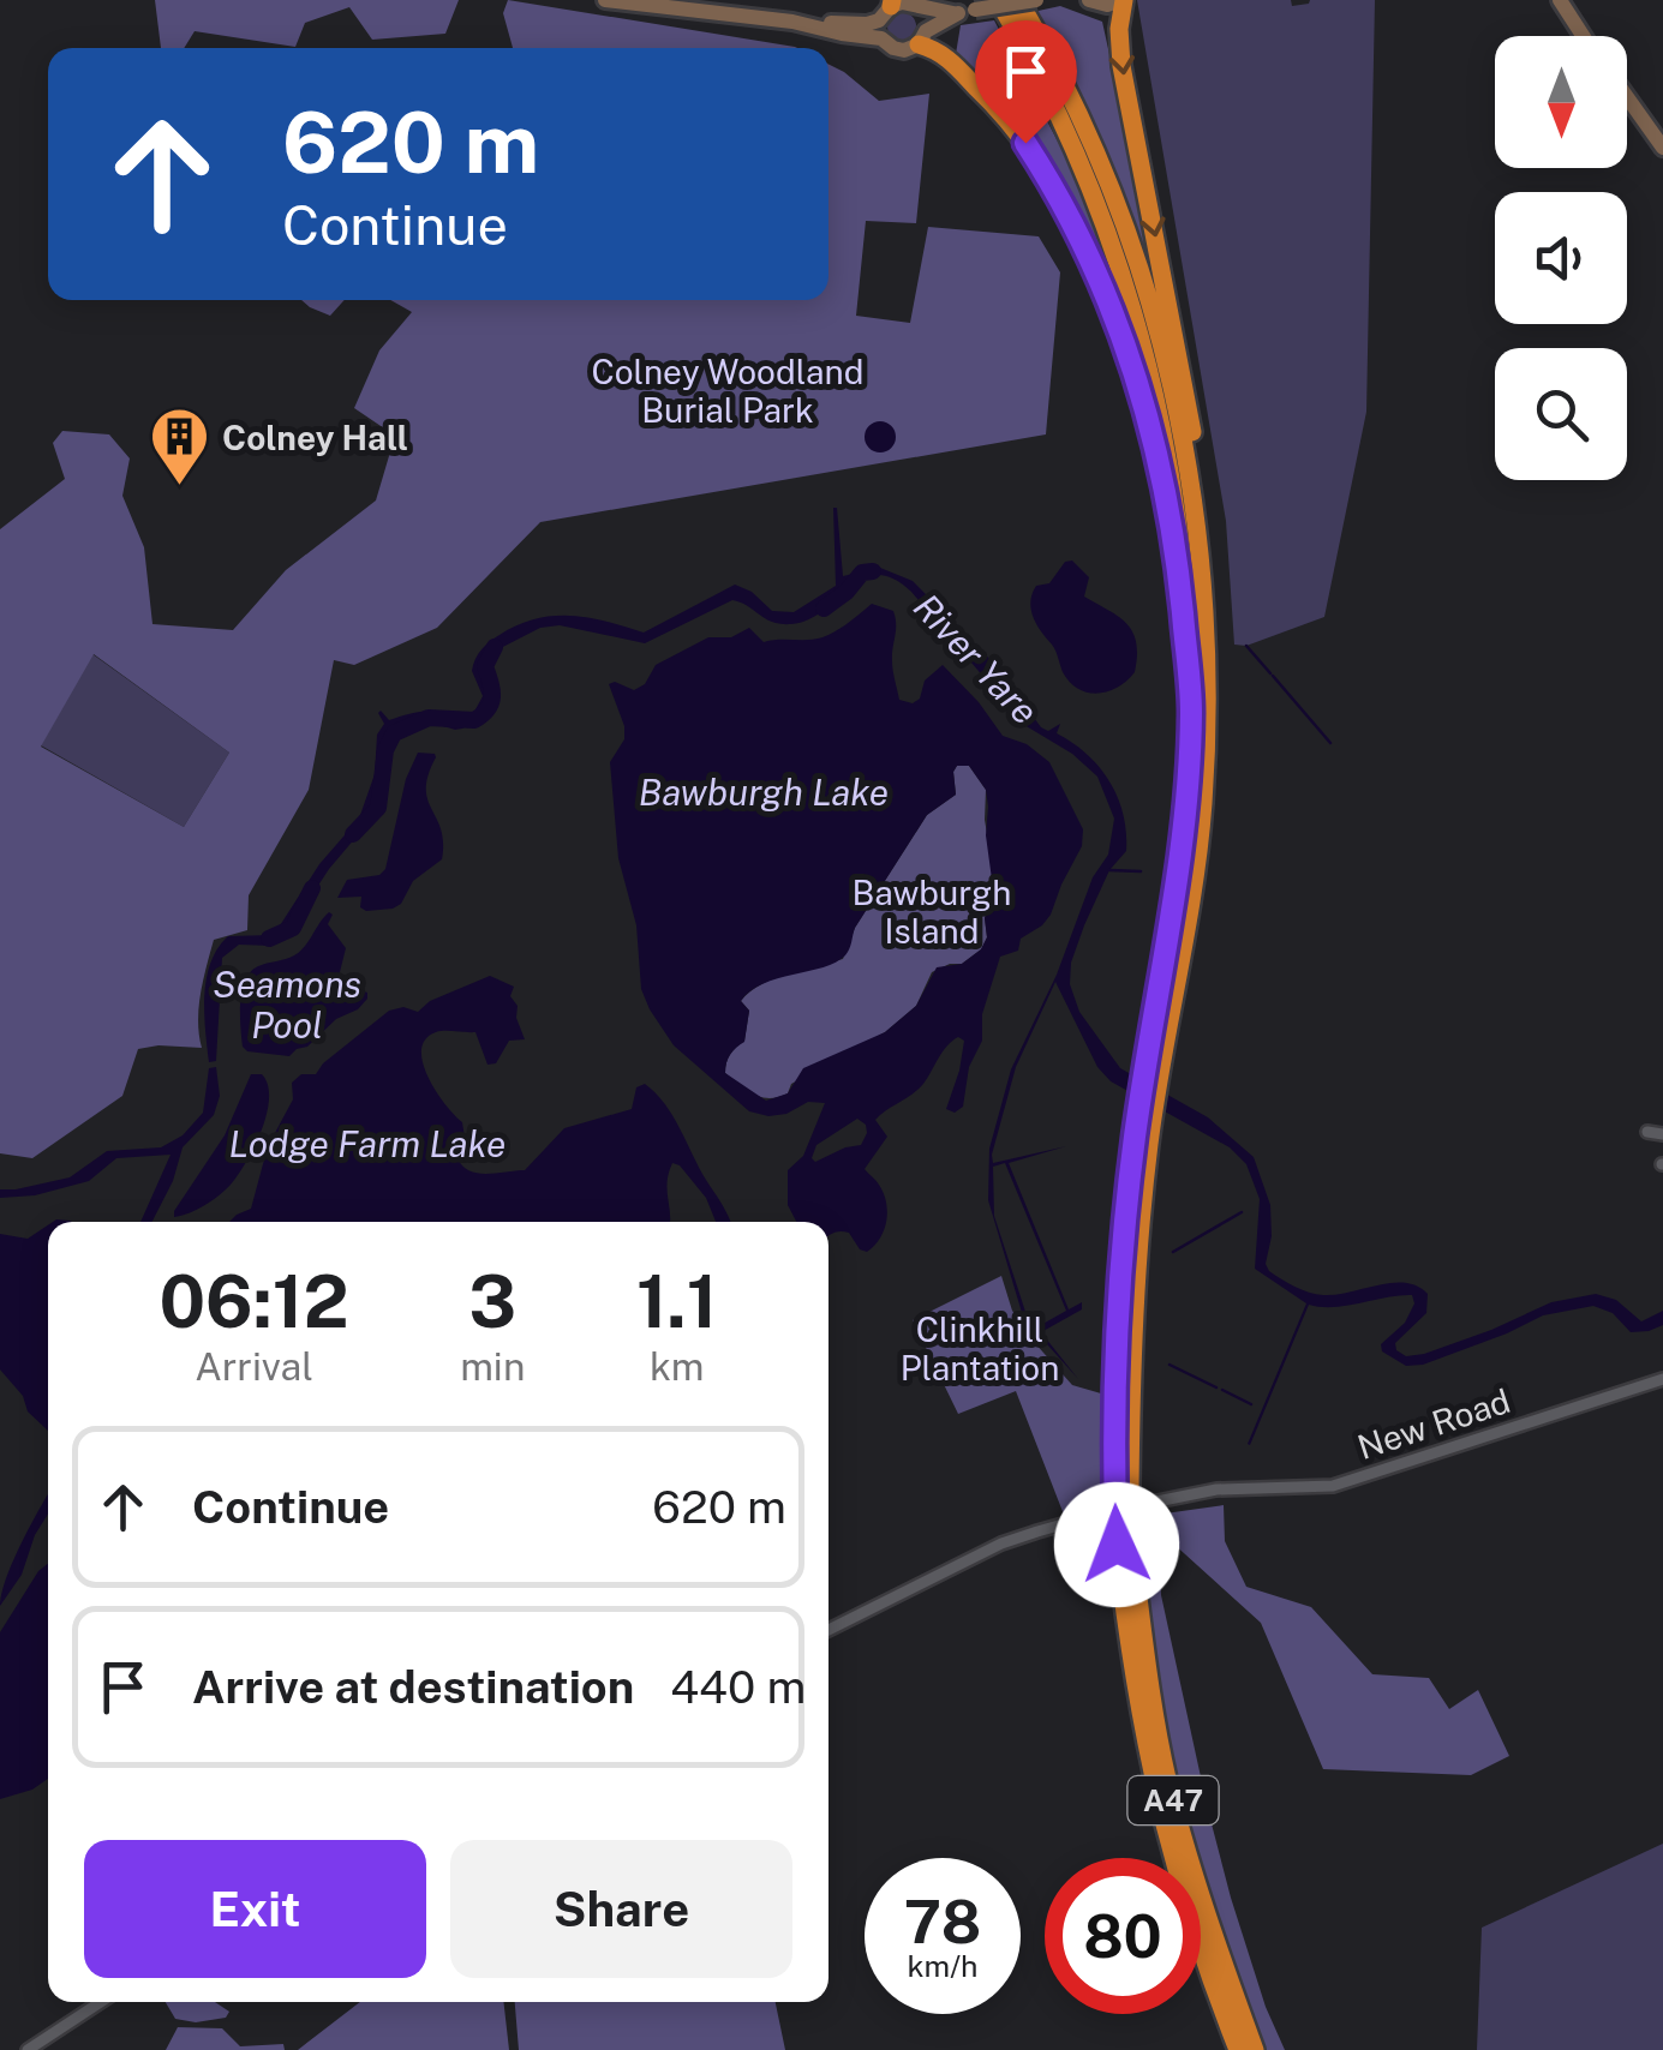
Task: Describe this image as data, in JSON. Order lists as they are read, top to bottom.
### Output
{
  "streets": {
    "highway": ["A47"],
    "street": ["New Road"]
  },
  "water": [
    "River Yare",
    "Bawburgh Lake",
    "Seamons Pool",
    "Lodge Farm Lake"
  ],
  "parks": ["Colney Woodland Burial Park", "Bawburgh Island", "Clinkhill Plantation"],
  "places": {
    "building": ["Colney Hall"]
  },
  "north": "bottom",
  "page": {
    "turn": ["620 m", "Continue"],
    "eta": [
      "06:12",
      "Arrival",
      "3",
      "min",
      "1.1",
      "km"
    ],
    "list": [
      {
        "name": "Continue",
        "value": "620 m"
      },
      {
        "name": "Arrive at destination",
        "value": "440 m"
      }
    ],
    "buttons": ["Exit", "Share"],
    "speed": "78 km/h",
    "limit": "80"
  }
}
